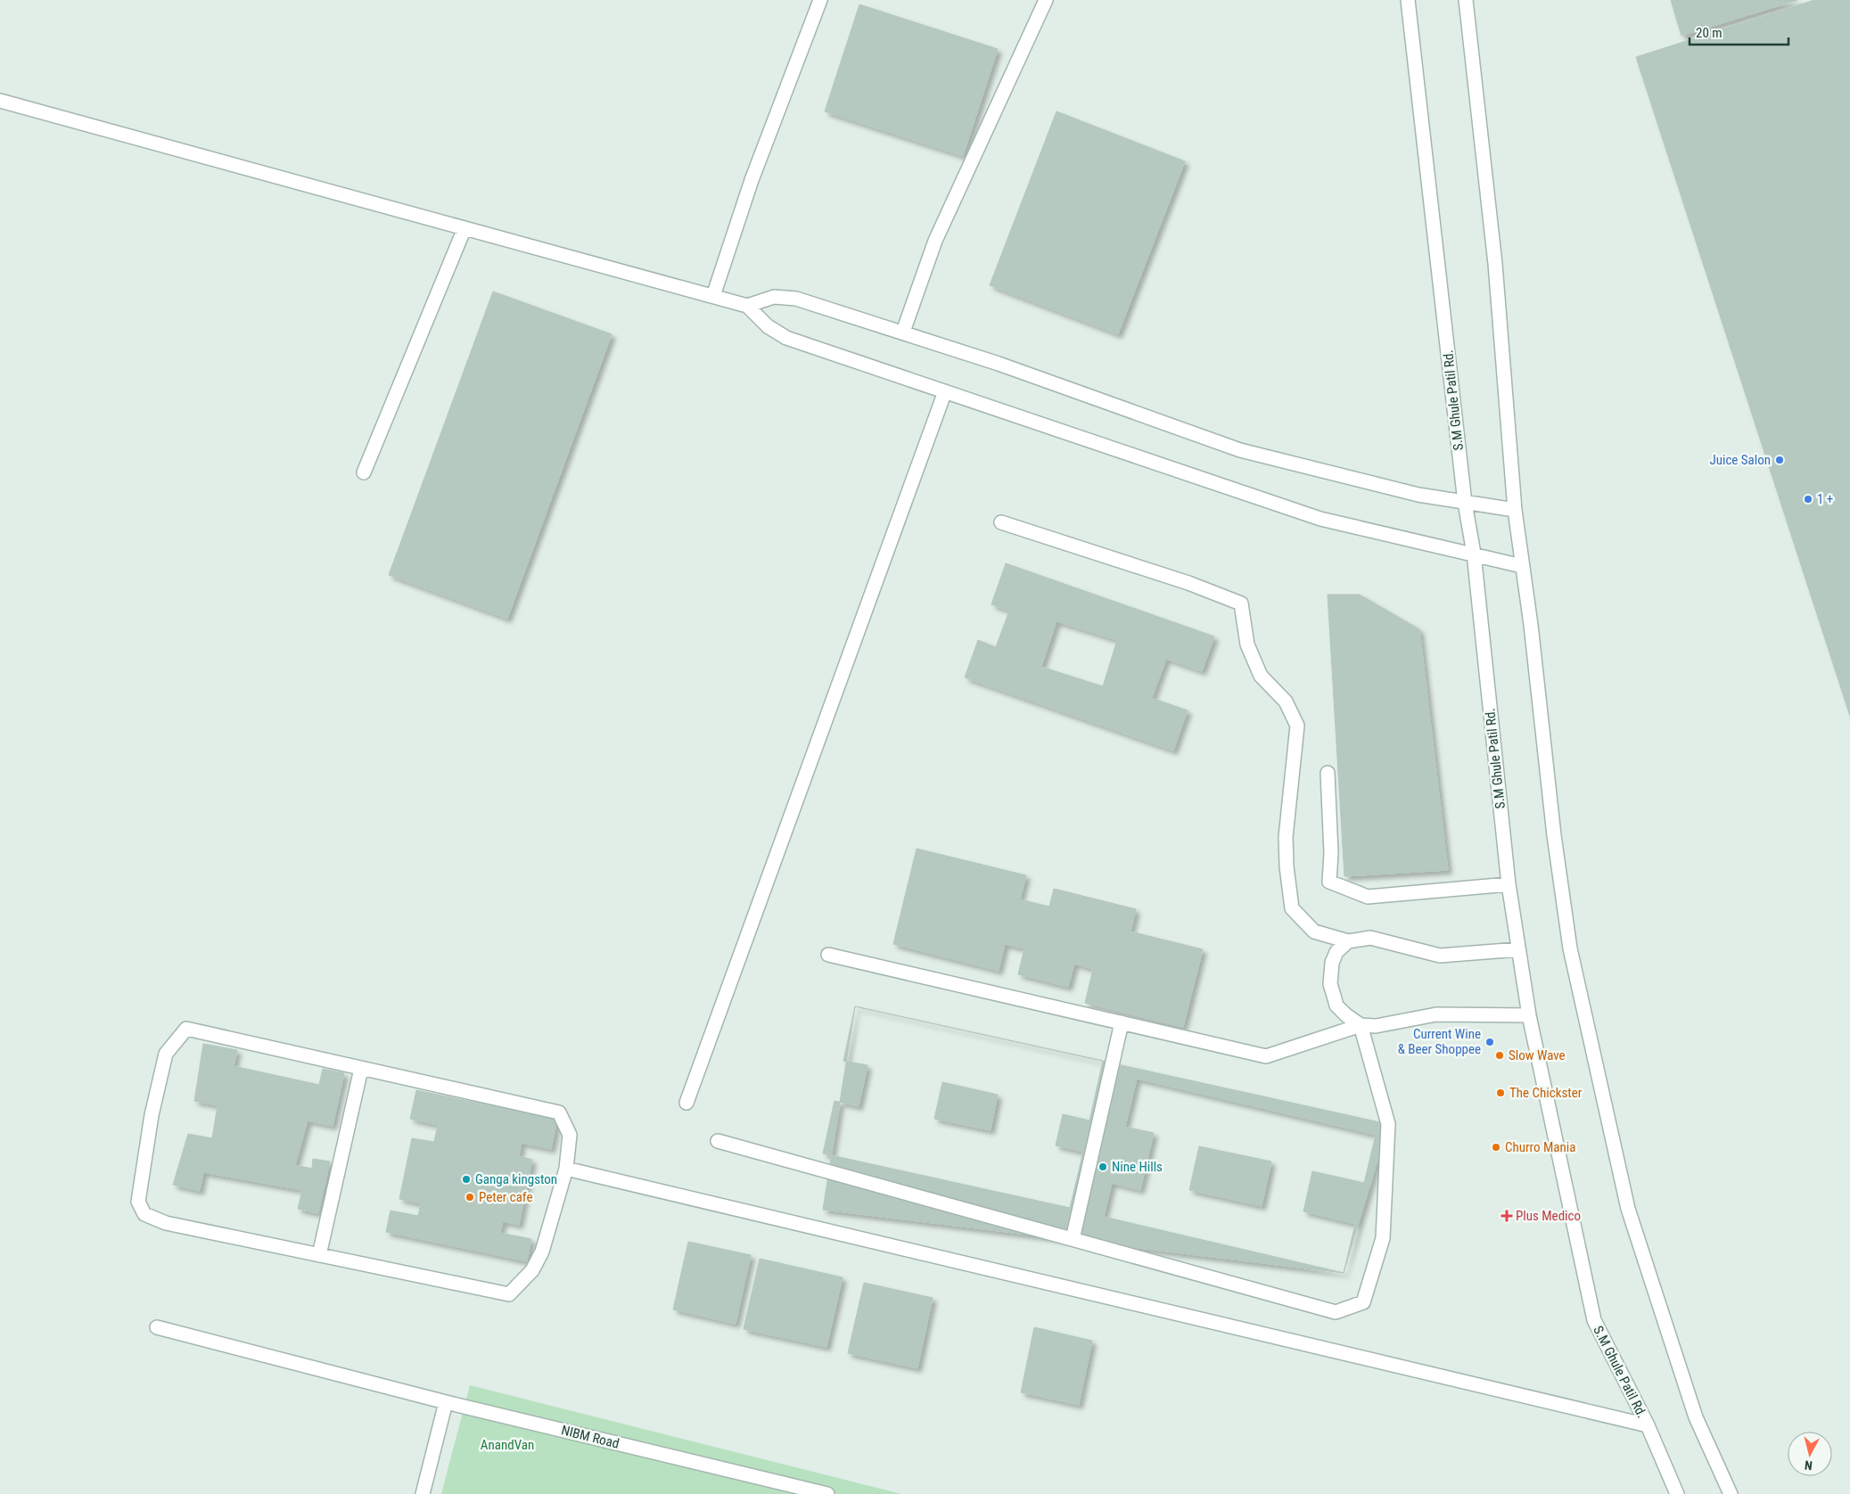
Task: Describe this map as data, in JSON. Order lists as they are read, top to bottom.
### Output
{
  "streets": {
    "street": ["S.M Ghule Patil Rd.", "NIBM Road"]
  },
  "parks": ["AnandVan"],
  "places": {
    "other": [
      "Juice Salon",
      "1 +",
      "Current Wine & Beer Shoppee",
      "Slow Wave",
      "The Chickster",
      "Churro Mania",
      "Nine Hills",
      "Ganga kingston",
      "Peter cafe"
    ],
    "health": ["Plus Medico"]
  },
  "scale_bar": "20 m",
  "north": "bottom"
}
